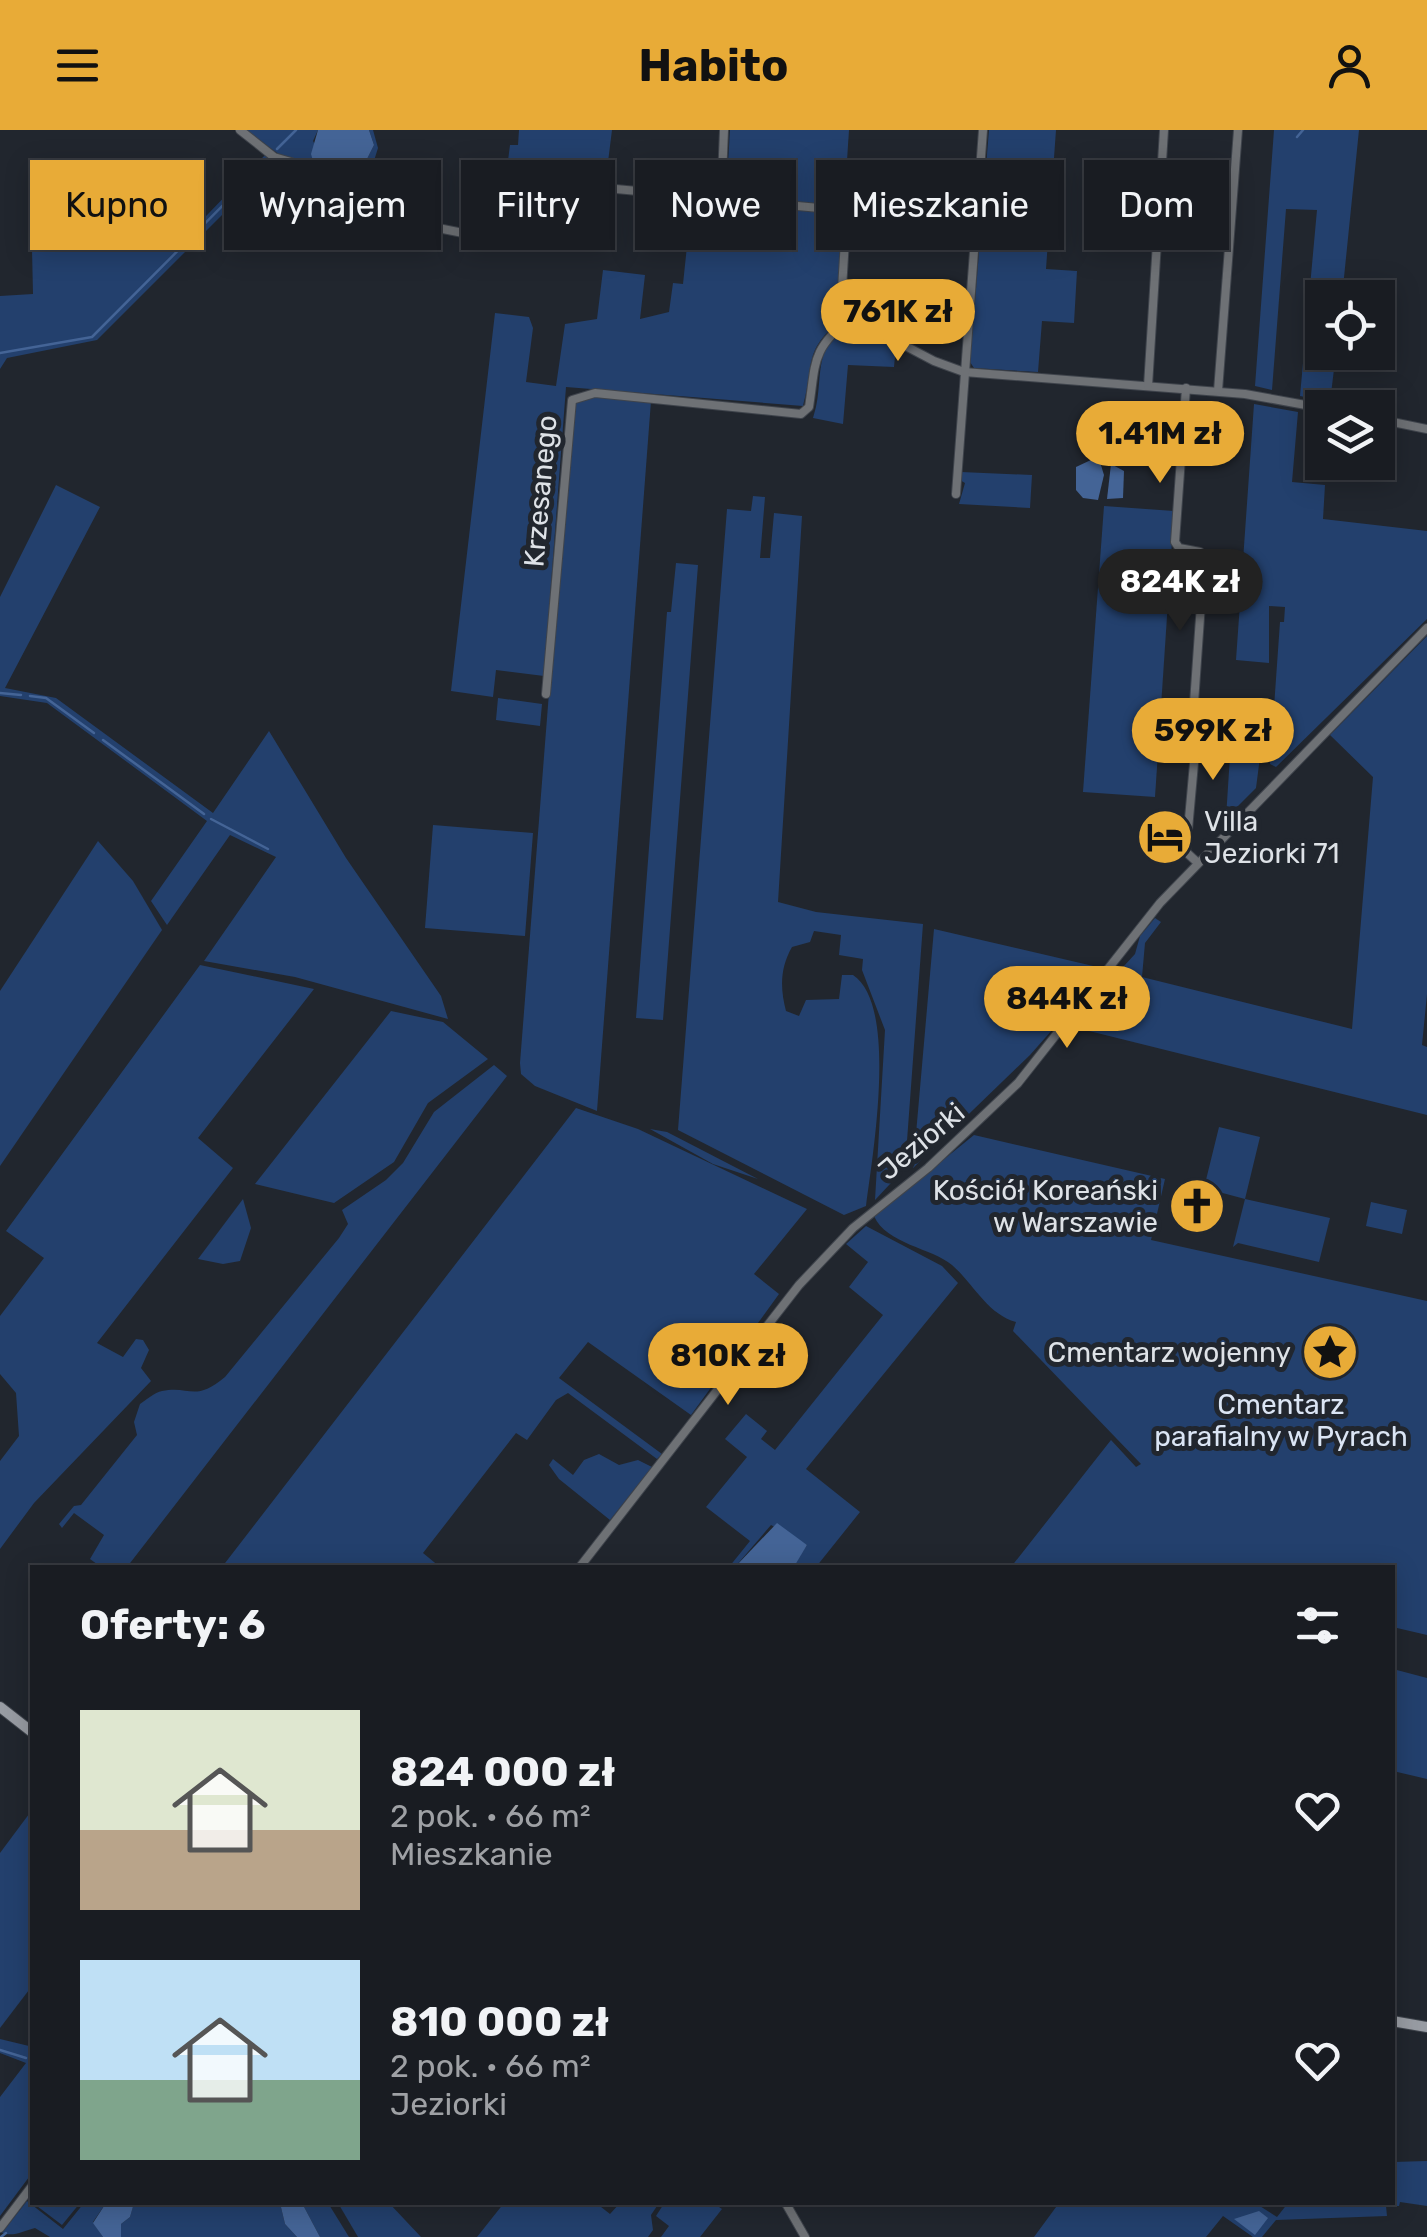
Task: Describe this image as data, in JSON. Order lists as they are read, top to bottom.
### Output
{
  "streets": {
    "street": ["Krzesanego", "Jeziorki"]
  },
  "parks": ["Cmentarz parafialny w Pyrach"],
  "places": {
    "hotel": ["Villa Jeziorki 71"],
    "church": ["Kościół Koreański w Warszawie"],
    "place": ["Cmentarz wojenny"]
  },
  "page": {
    "header": "Habito",
    "chip": [
      "Kupno",
      "Wynajem",
      "Filtry",
      "Nowe",
      "Mieszkanie",
      "Dom"
    ],
    "price": [
      "761K zł",
      "1.41M zł",
      "824K zł",
      "599K zł",
      "844K zł",
      "810K zł"
    ],
    "heading": "Oferty: 6",
    "list": [
      {
        "name": "824 000 zł",
        "note": "2 pok. · 66 m² · Mieszkanie"
      },
      {
        "name": "810 000 zł",
        "note": "2 pok. · 66 m² · Jeziorki"
      }
    ]
  }
}
